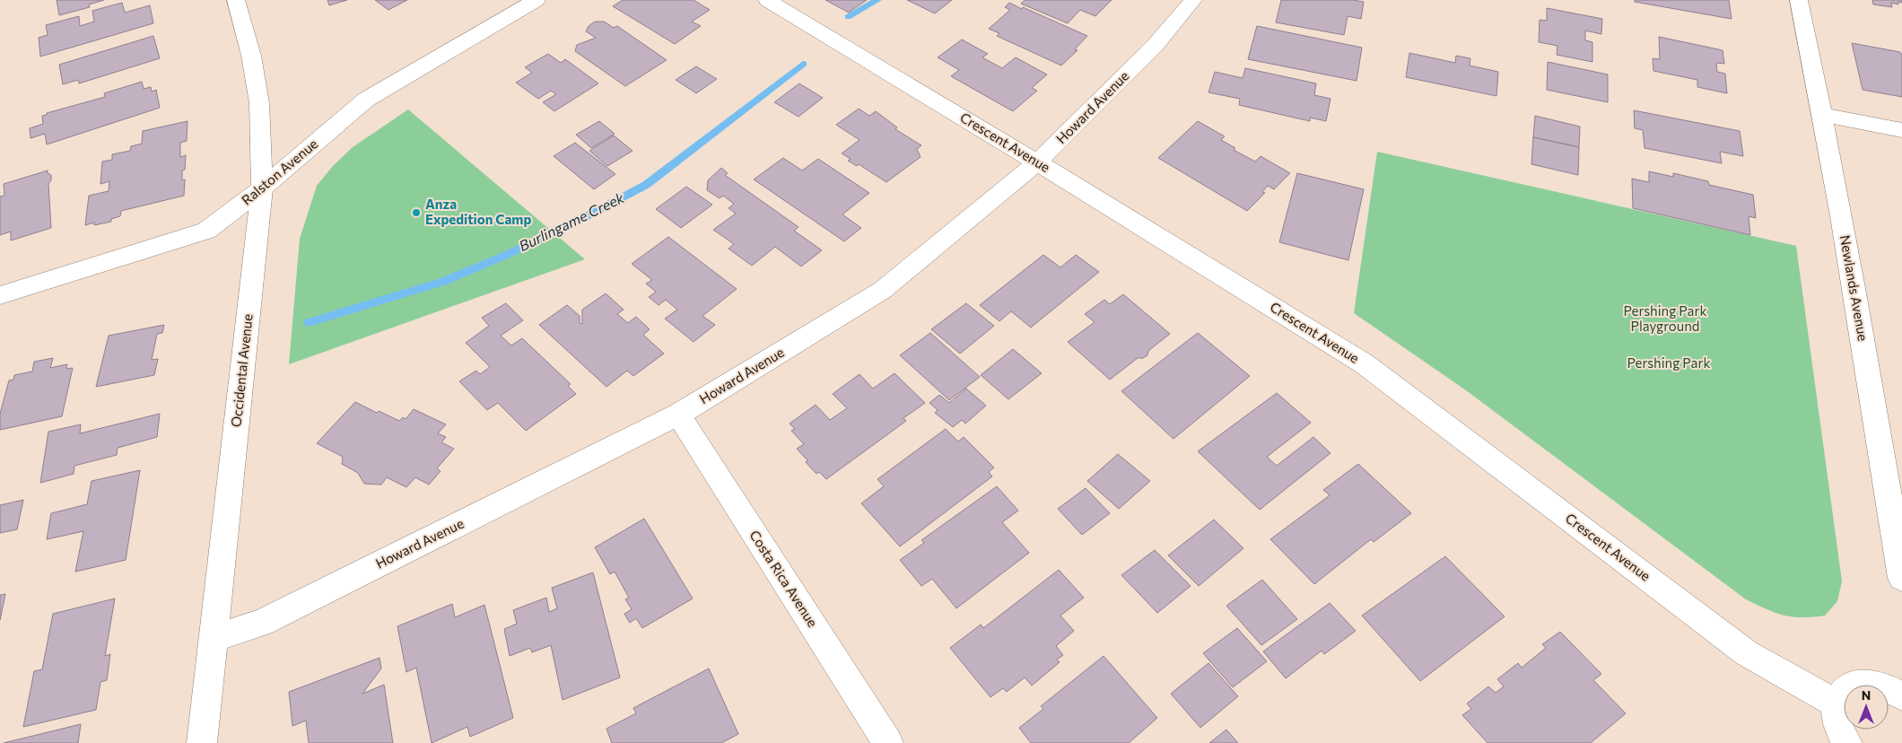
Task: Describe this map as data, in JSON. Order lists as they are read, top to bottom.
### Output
{
  "streets": {
    "street": [
      "Howard Avenue",
      "Crescent Avenue",
      "Ralston Avenue",
      "Newlands Avenue",
      "Occidental Avenue",
      "Costa Rica Avenue"
    ]
  },
  "crossings": [
    ["Howard Avenue", "Crescent Avenue"],
    ["Howard Avenue", "Occidental Avenue"],
    ["Howard Avenue", "Costa Rica Avenue"],
    ["Ralston Avenue", "Occidental Avenue"]
  ],
  "water": ["Burlingame Creek"],
  "parks": ["Pershing Park Playground", "Pershing Park"],
  "places": ["Anza Expedition Camp"],
  "north": "top"
}
